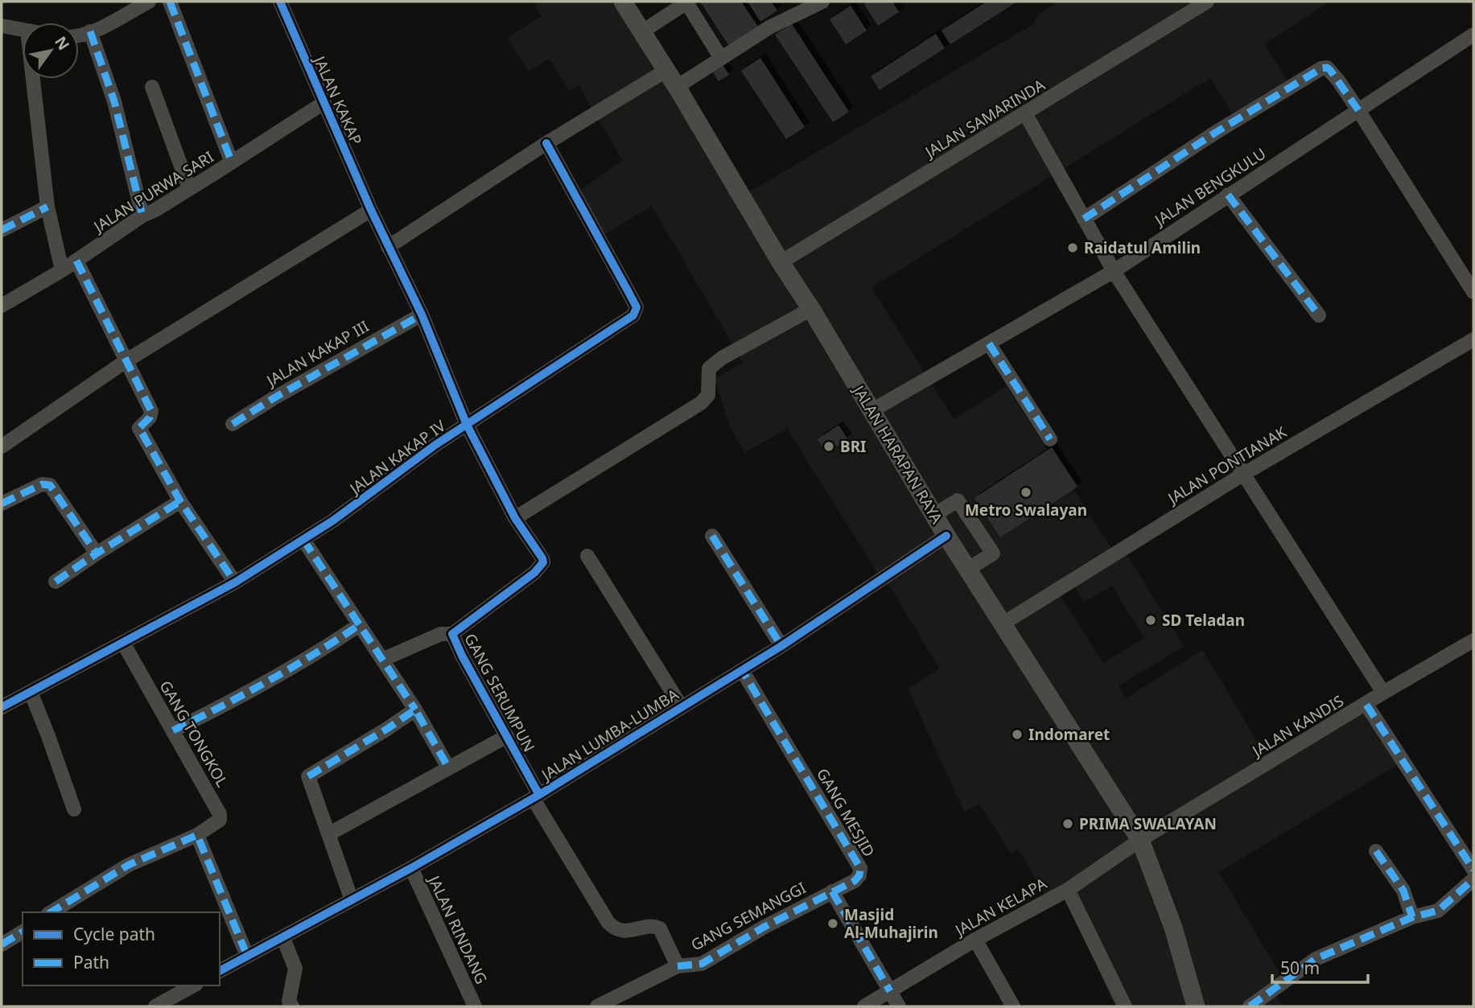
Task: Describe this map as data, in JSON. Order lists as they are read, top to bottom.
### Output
{
  "streets": {
    "main road": ["JALAN HARAPAN RAYA"],
    "street": [
      "JALAN KAKAP",
      "JALAN SAMARINDA",
      "JALAN BENGKULU",
      "JALAN PURWA SARI",
      "JALAN KAKAP III",
      "JALAN KAKAP IV",
      "JALAN PONTIANAK",
      "GANG SERUMPUN",
      "JALAN KANDIS",
      "GANG TONGKOL",
      "JALAN LUMBA-LUMBA",
      "GANG MESJID",
      "JALAN KELAPA",
      "GANG SEMANGGI",
      "JALAN RINDANG"
    ]
  },
  "crossings": [
    ["JALAN KAKAP", "JALAN PURWA SARI"],
    ["JALAN KAKAP", "JALAN KAKAP III"],
    ["JALAN KAKAP", "JALAN KAKAP IV"],
    ["JALAN KAKAP", "GANG SERUMPUN"],
    ["JALAN SAMARINDA", "JALAN HARAPAN RAYA"],
    ["JALAN BENGKULU", "JALAN HARAPAN RAYA"],
    ["JALAN HARAPAN RAYA", "JALAN PONTIANAK"],
    ["JALAN HARAPAN RAYA", "JALAN KANDIS"],
    ["JALAN HARAPAN RAYA", "JALAN LUMBA-LUMBA"],
    ["JALAN HARAPAN RAYA", "JALAN KELAPA"],
    ["JALAN KAKAP IV", "GANG TONGKOL"],
    ["GANG SERUMPUN", "JALAN LUMBA-LUMBA"],
    ["GANG SERUMPUN", "GANG SEMANGGI"],
    ["JALAN KANDIS", "JALAN KELAPA"],
    ["JALAN LUMBA-LUMBA", "GANG MESJID"],
    ["JALAN LUMBA-LUMBA", "GANG SEMANGGI"],
    ["JALAN LUMBA-LUMBA", "JALAN RINDANG"],
    ["GANG MESJID", "GANG SEMANGGI"]
  ],
  "places": [
    "Raidatul Amilin",
    "BRI",
    "Metro Swalayan",
    "SD Teladan",
    "Indomaret",
    "PRIMA SWALAYAN",
    "Masjid Al-Muhajirin"
  ],
  "legend": ["Cycle path", "Path"],
  "scale_bar": "50 m",
  "north": "top right"
}
